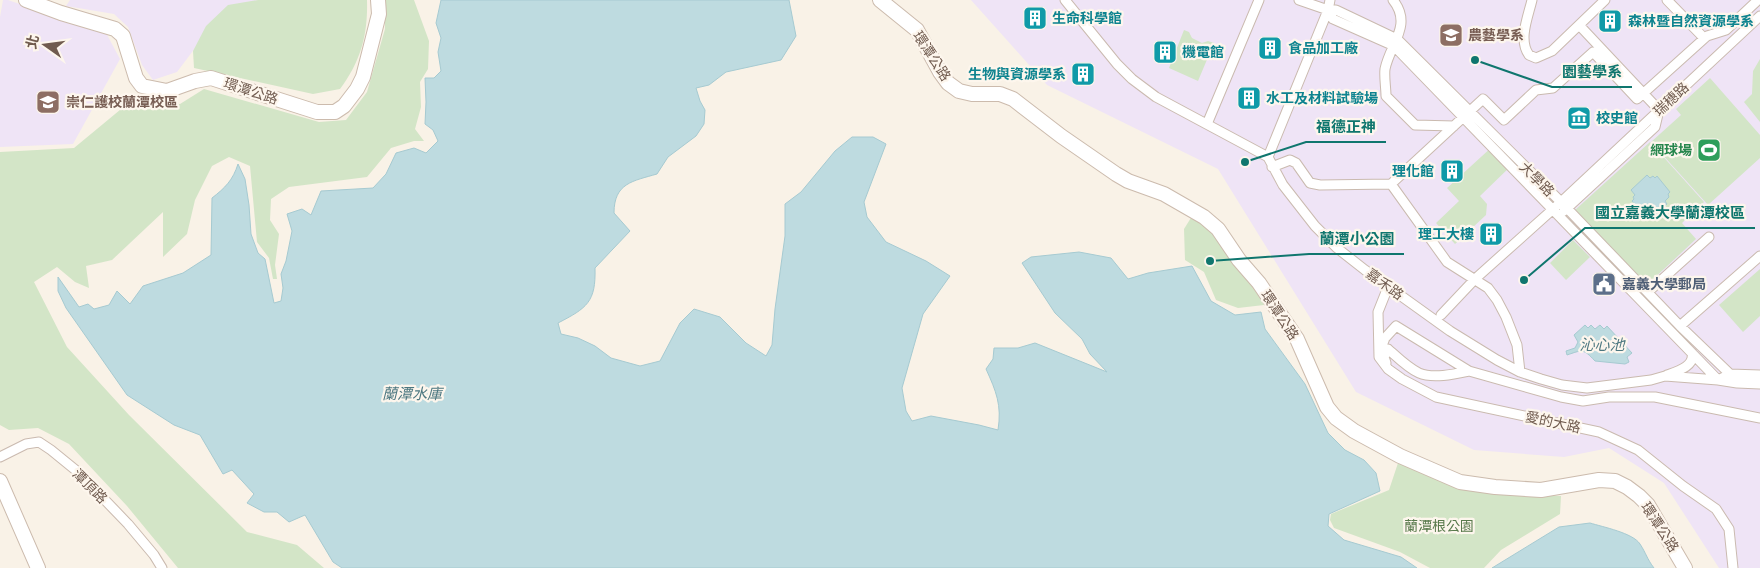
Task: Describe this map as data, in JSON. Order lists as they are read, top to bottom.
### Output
{
  "streets": {
    "street": [
      "環潭公路",
      "瑞穗路",
      "大學路",
      "嘉禾路",
      "愛的大路",
      "潭頂路"
    ]
  },
  "crossings": [
    ["瑞穗路", "大學路"]
  ],
  "water": ["沁心池", "蘭潭水庫"],
  "parks": ["蘭潭根公園"],
  "places": {
    "building": [
      "生命科學館",
      "森林暨自然資源學系",
      "食品加工廠",
      "機電館",
      "生物與資源學系",
      "水工及材料試驗場",
      "理化館",
      "理工大樓"
    ],
    "school or university": ["農藝學系", "崇仁護校蘭潭校區"],
    "other": [
      "園藝學系",
      "福德正神",
      "蘭潭小公園",
      "國立嘉義大學蘭潭校區"
    ],
    "museum": ["校史館"],
    "sports": ["網球場"],
    "public building": ["嘉義大學郵局"]
  },
  "north": "left"
}
